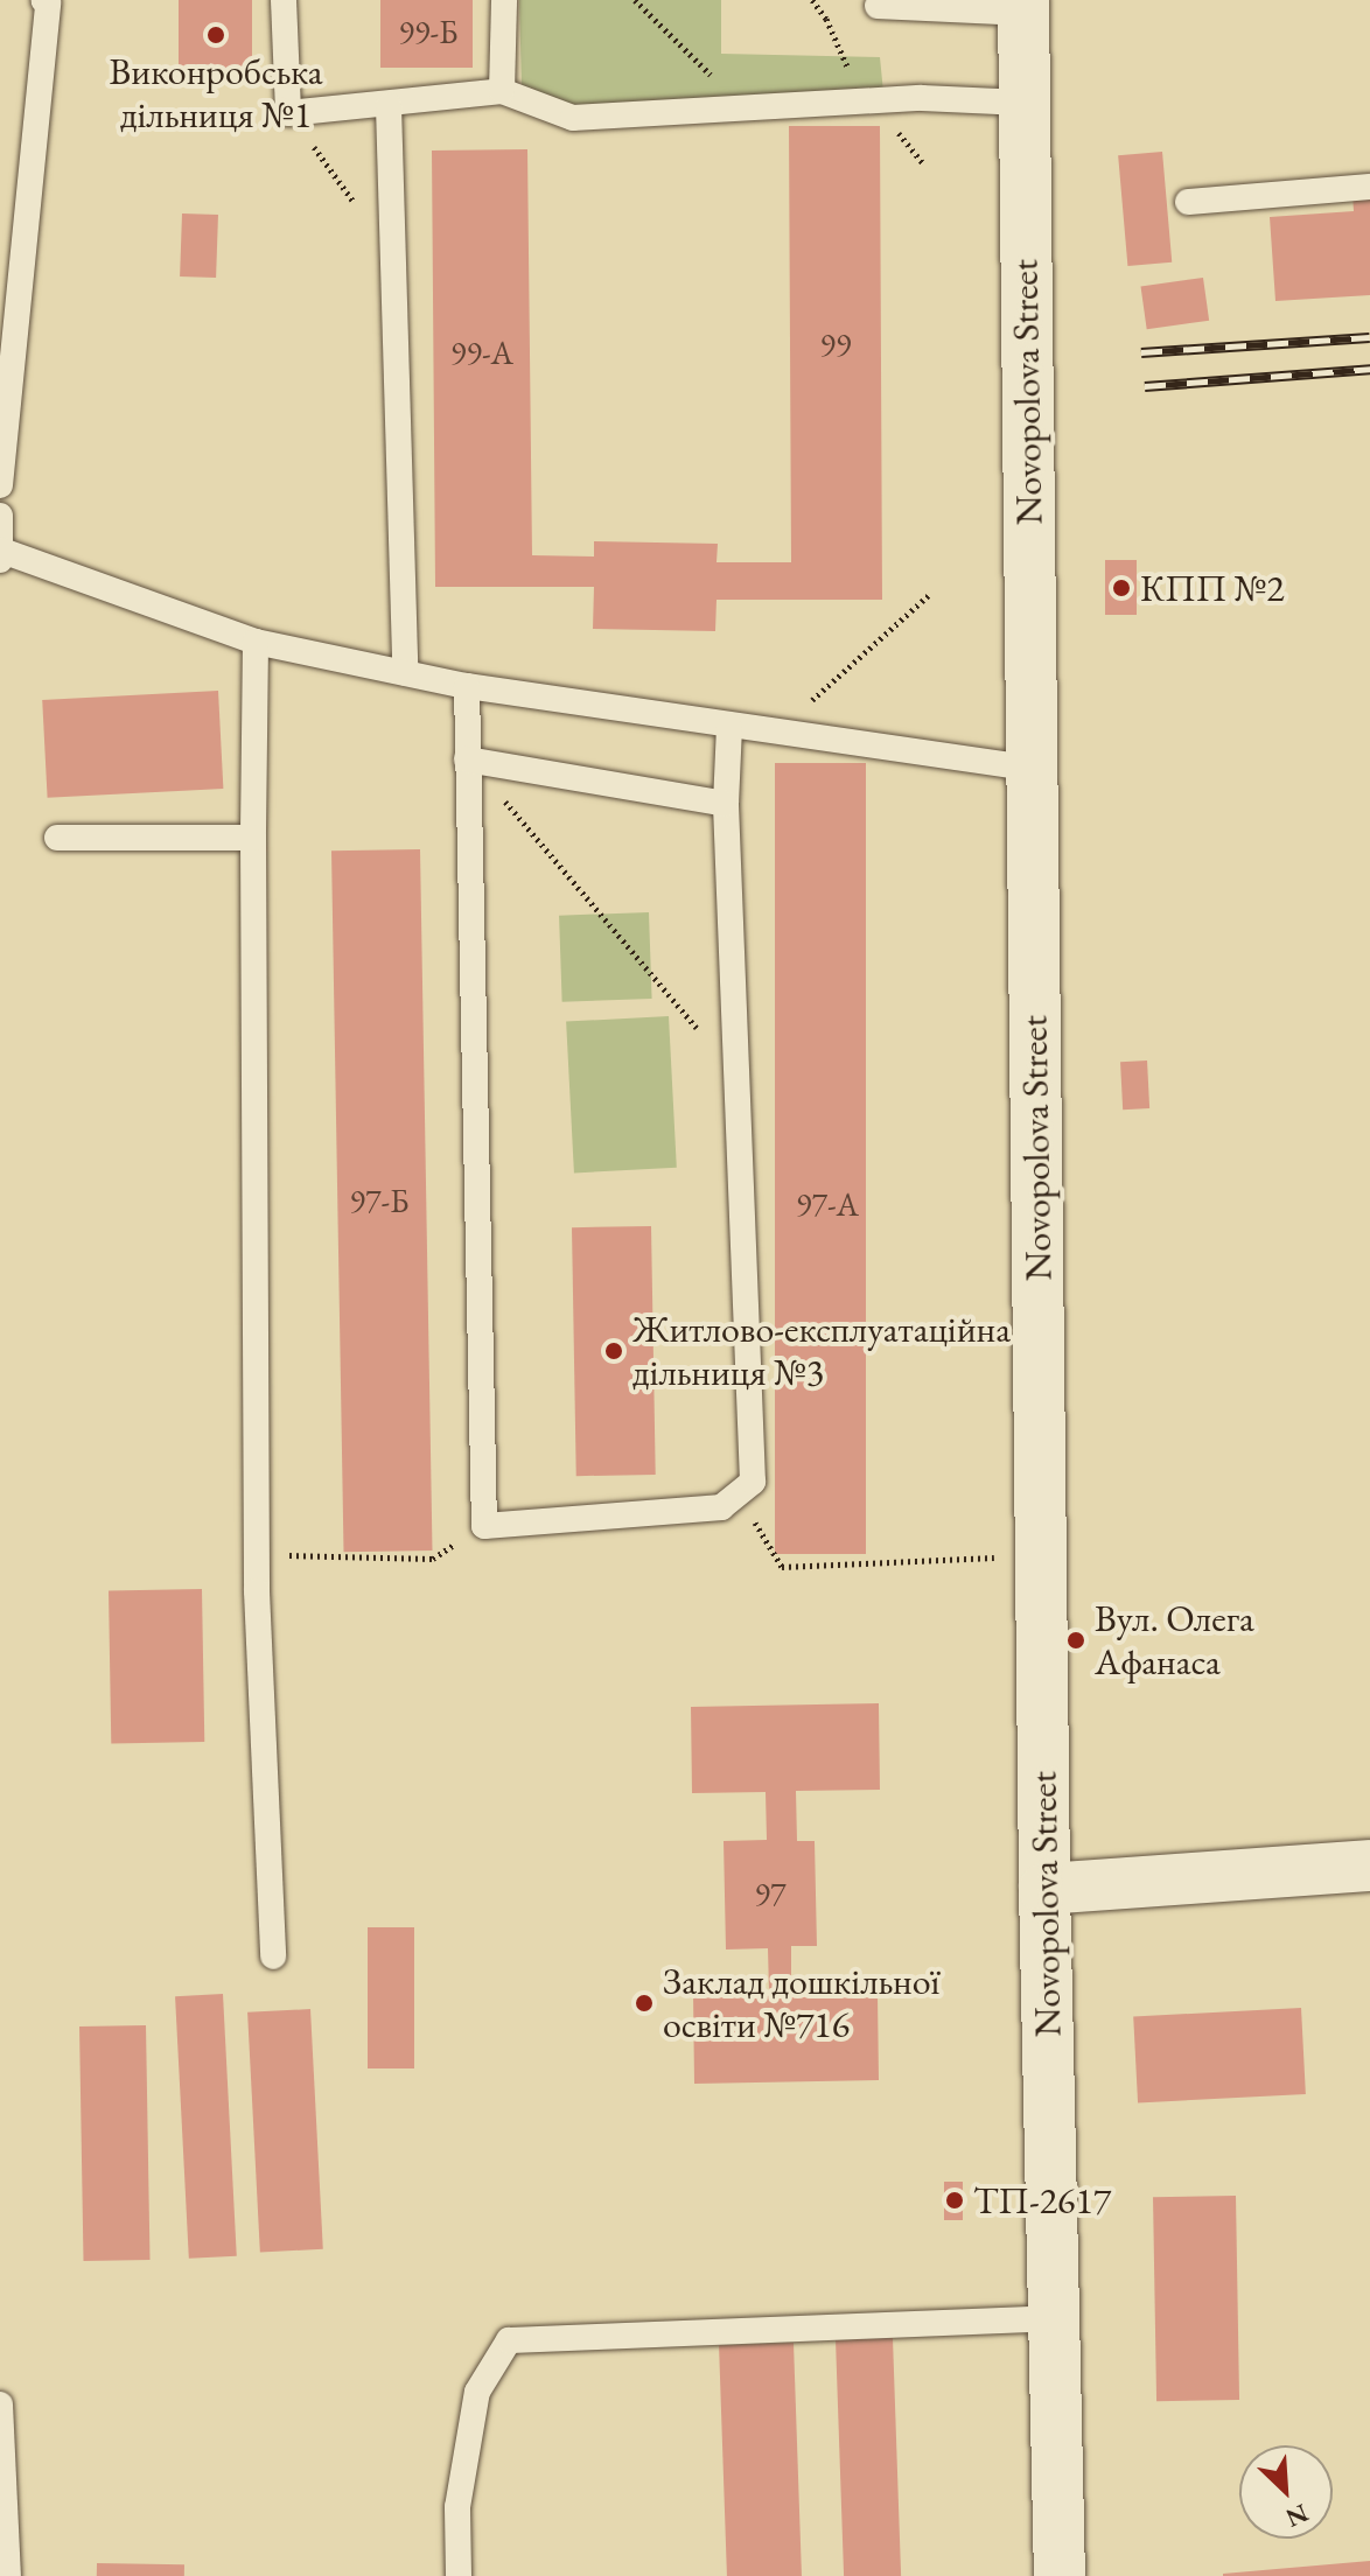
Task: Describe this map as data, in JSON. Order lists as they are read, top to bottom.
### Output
{
  "streets": {
    "street": ["Novopolova Street"]
  },
  "places": [
    "Виконробська дільниця №1",
    "КПП №2",
    "Житлово-експлуатаційна дільниця №3",
    "Вул. Олега Афанаса",
    "Заклад дошкільної освіти №716",
    "ТП-2617"
  ],
  "house_numbers": [
    "99-Б",
    "99",
    "99-А",
    "97-Б",
    "97-А",
    "97"
  ],
  "north": "bottom right"
}
